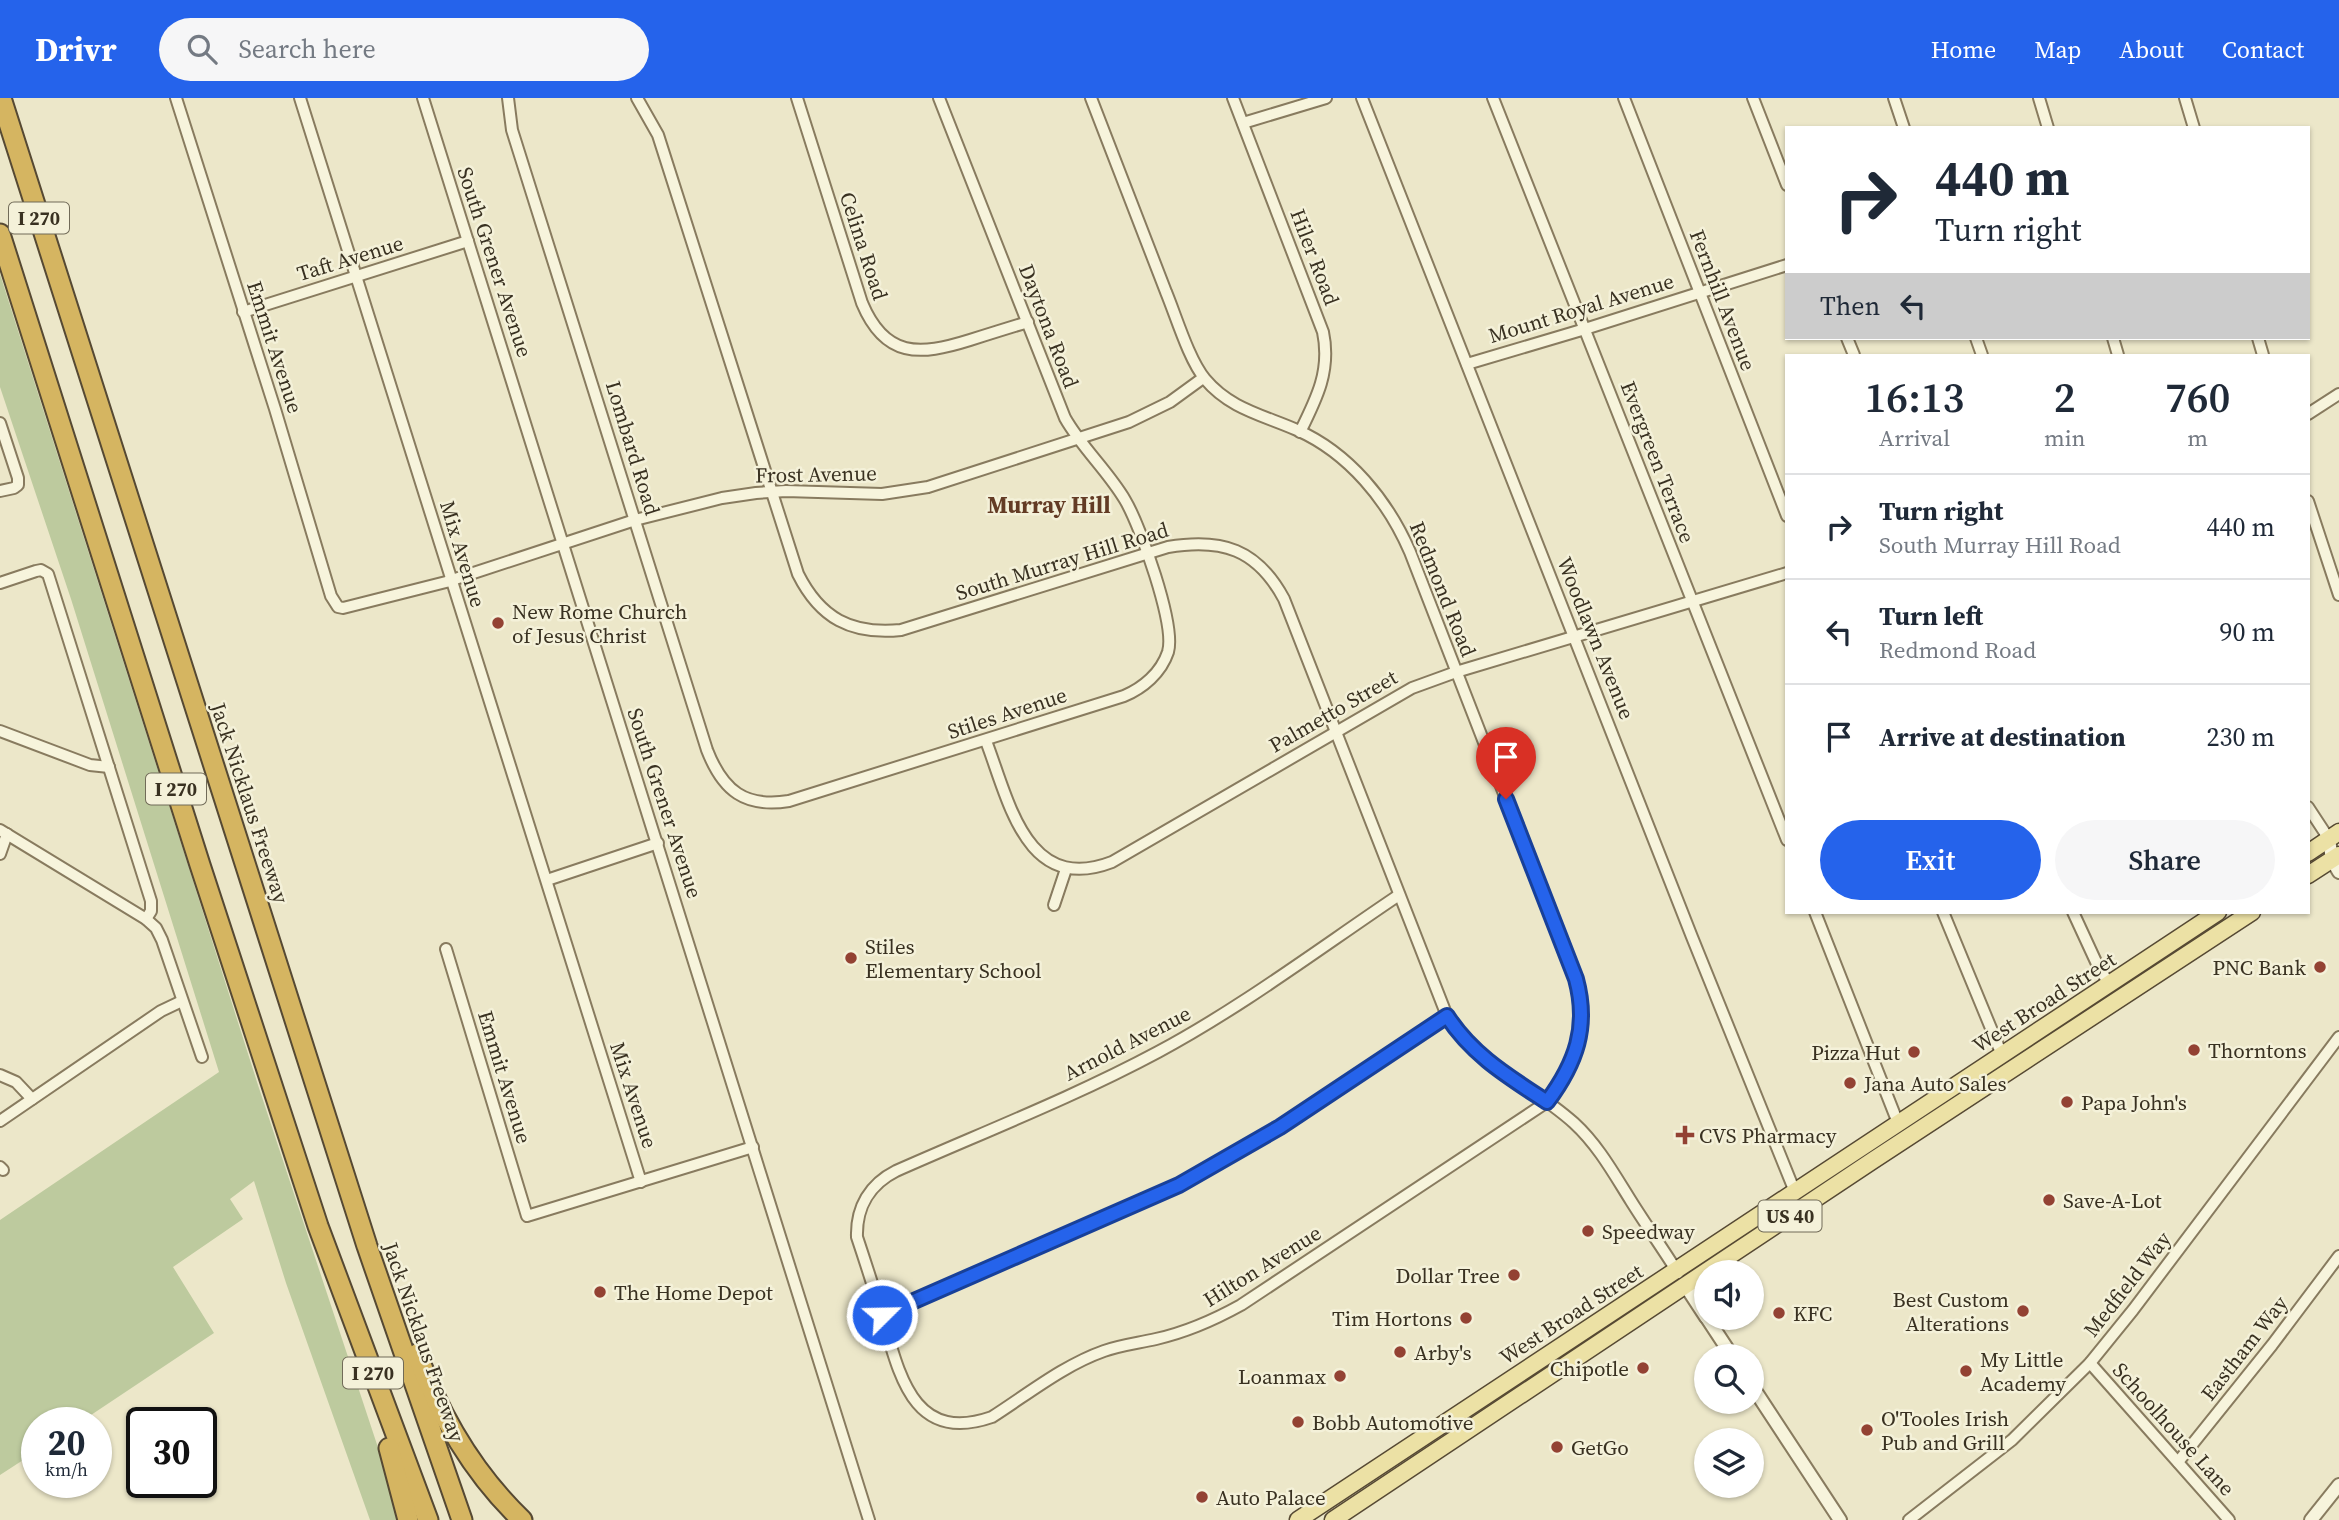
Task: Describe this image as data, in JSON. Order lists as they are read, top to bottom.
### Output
{
  "streets": {
    "highway": ["I 270", "Jack Nicklaus Freeway"],
    "main road": ["West Broad Street", "US 40"],
    "street": [
      "Celina Road",
      "Hiler Road",
      "Taft Avenue",
      "South Grener Avenue",
      "Fernhill Avenue",
      "Mount Royal Avenue",
      "Daytona Road",
      "Emmit Avenue",
      "Lombard Road",
      "Evergreen Terrace",
      "Frost Avenue",
      "Mix Avenue",
      "South Murray Hill Road",
      "Redmond Road",
      "Woodlawn Avenue",
      "Palmetto Street",
      "Stiles Avenue",
      "Arnold Avenue",
      "Hilton Avenue",
      "Medfield Way",
      "Eastham Way",
      "Schoolhouse Lane"
    ]
  },
  "crossings": [
    ["Celina Road", "Daytona Road"],
    ["Hiler Road", "Redmond Road"],
    ["Taft Avenue", "South Grener Avenue"],
    ["Taft Avenue", "Emmit Avenue"],
    ["Taft Avenue", "Mix Avenue"],
    ["South Grener Avenue", "Frost Avenue"],
    ["Fernhill Avenue", "Mount Royal Avenue"],
    ["Mount Royal Avenue", "Evergreen Terrace"],
    ["Mount Royal Avenue", "Woodlawn Avenue"],
    ["Daytona Road", "Frost Avenue"],
    ["Daytona Road", "South Murray Hill Road"],
    ["Daytona Road", "Stiles Avenue"],
    ["Emmit Avenue", "Frost Avenue"],
    ["Emmit Avenue", "Mix Avenue"],
    ["Lombard Road", "Frost Avenue"],
    ["Lombard Road", "Stiles Avenue"],
    ["Evergreen Terrace", "Palmetto Street"],
    ["Frost Avenue", "Mix Avenue"],
    ["Frost Avenue", "South Murray Hill Road"],
    ["Frost Avenue", "Redmond Road"],
    ["South Murray Hill Road", "Redmond Road"],
    ["South Murray Hill Road", "Palmetto Street"],
    ["South Murray Hill Road", "Stiles Avenue"],
    ["South Murray Hill Road", "West Broad Street"],
    ["South Murray Hill Road", "Arnold Avenue"],
    ["South Murray Hill Road", "Hilton Avenue"],
    ["Redmond Road", "Palmetto Street"],
    ["Redmond Road", "Hilton Avenue"],
    ["Woodlawn Avenue", "Palmetto Street"],
    ["Woodlawn Avenue", "West Broad Street"],
    ["Arnold Avenue", "Hilton Avenue"],
    ["Medfield Way", "Schoolhouse Lane"],
    ["Eastham Way", "Schoolhouse Lane"]
  ],
  "districts": ["Murray Hill"],
  "places": {
    "other": [
      "New Rome Church of Jesus Christ",
      "Stiles Elementary School",
      "PNC Bank",
      "Thorntons",
      "Pizza Hut",
      "Jana Auto Sales",
      "Papa John's",
      "Save-A-Lot",
      "Speedway",
      "Dollar Tree",
      "The Home Depot",
      "Best Custom Alterations",
      "KFC",
      "Tim Hortons",
      "Arby's",
      "Chipotle",
      "My Little Academy",
      "Loanmax",
      "Bobb Automotive",
      "O'Tooles Irish Pub and Grill",
      "GetGo",
      "Auto Palace"
    ],
    "health": ["CVS Pharmacy"]
  },
  "page": {
    "header": "Drivr",
    "search": "Search here",
    "nav": [
      "Home",
      "Map",
      "About",
      "Contact"
    ],
    "turn": ["440 m", "Turn right"],
    "then": "Then",
    "eta": [
      "16:13",
      "Arrival",
      "2",
      "min",
      "760",
      "m"
    ],
    "list": [
      {
        "name": "Turn right",
        "note": "South Murray Hill Road",
        "value": "440 m"
      },
      {
        "name": "Turn left",
        "note": "Redmond Road",
        "value": "90 m"
      },
      {
        "name": "Arrive at destination",
        "value": "230 m"
      }
    ],
    "buttons": ["Exit", "Share"],
    "speed": "20 km/h",
    "limit": "30"
  }
}
